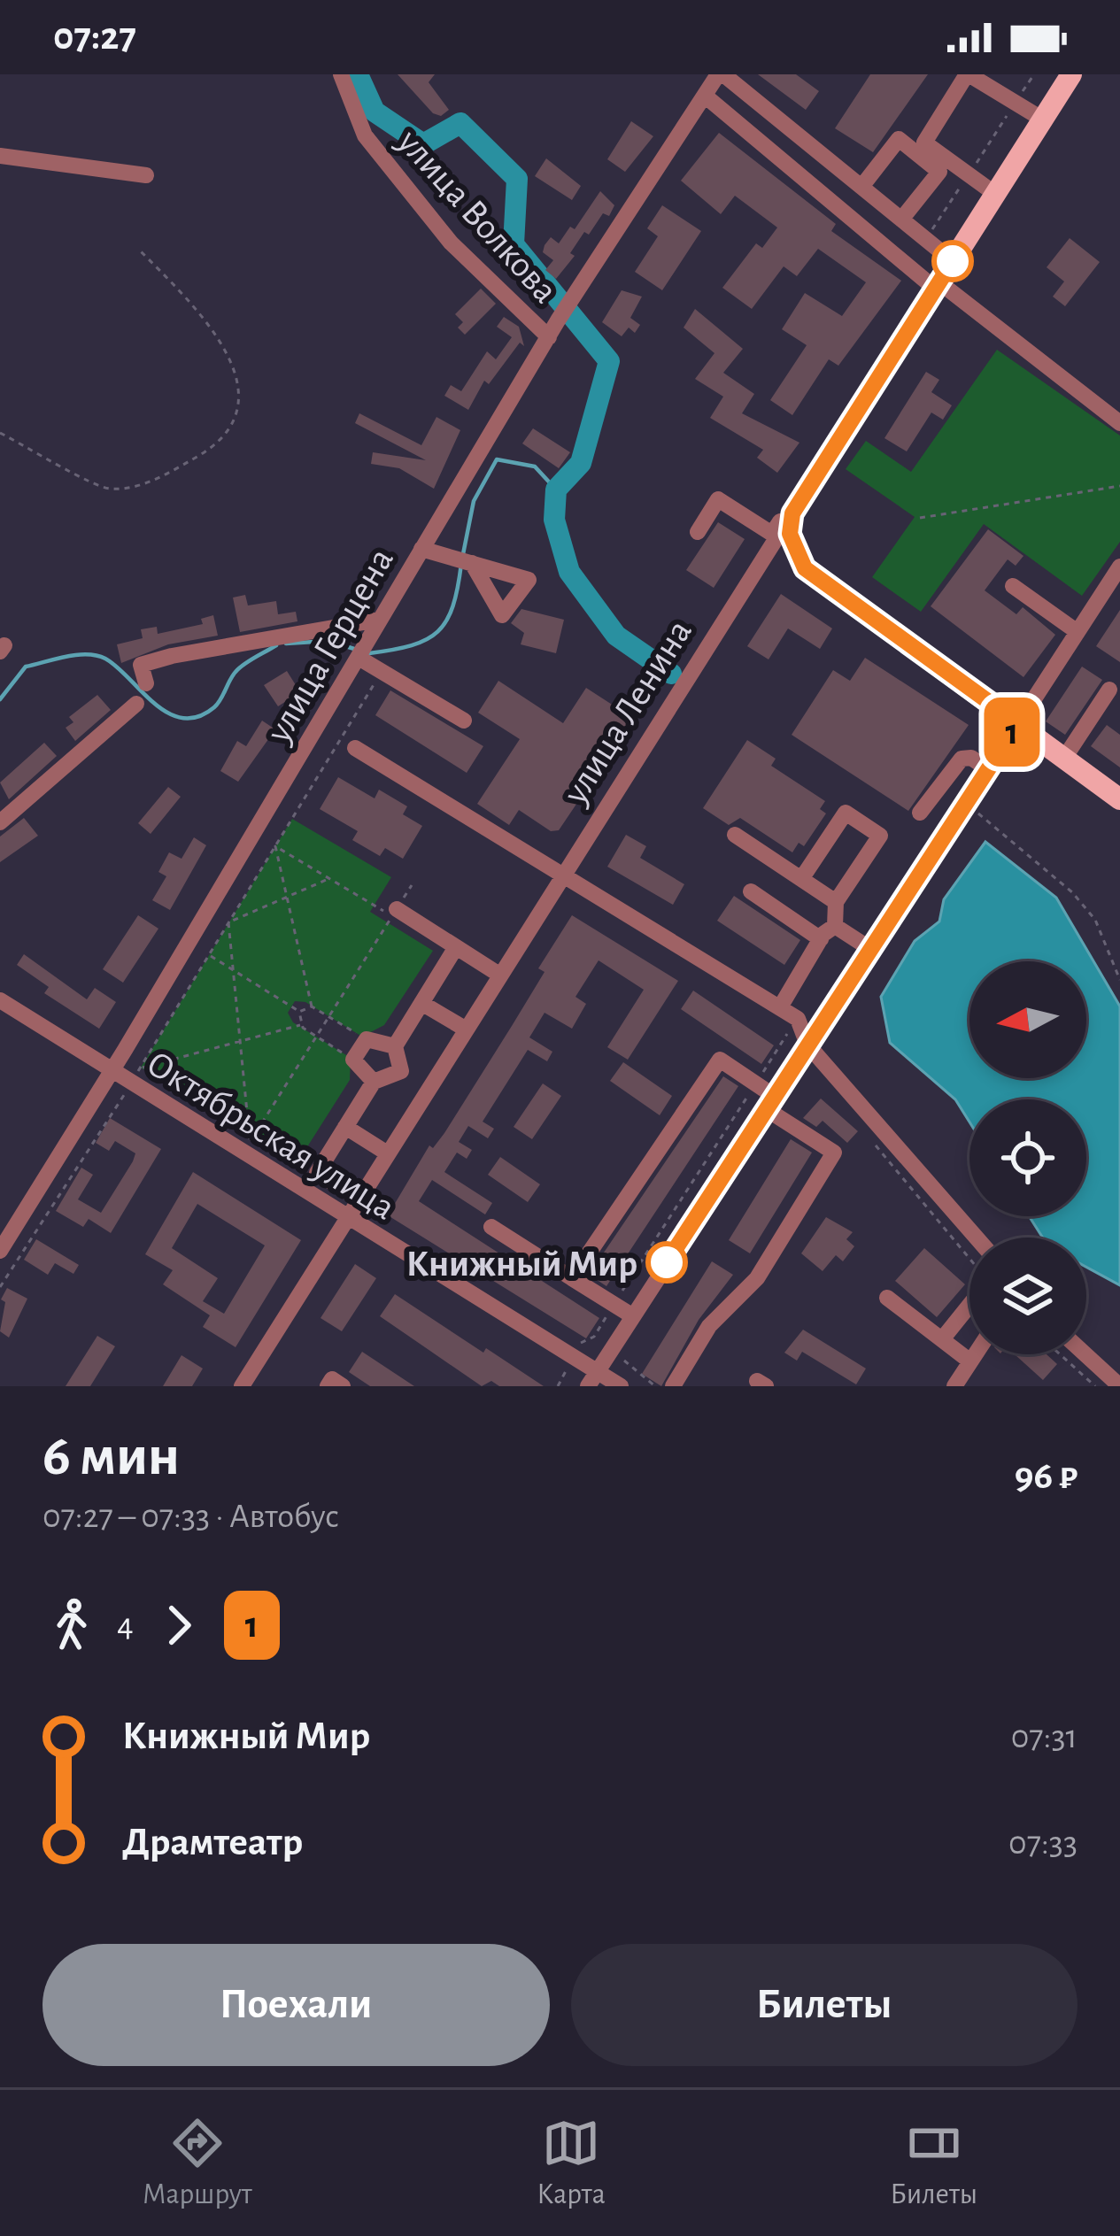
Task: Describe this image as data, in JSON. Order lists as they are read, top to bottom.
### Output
{
  "streets": {
    "main road": ["улица Ленина"],
    "street": ["улица Волкова", "улица Герцена", "Октябрьская улица"]
  },
  "crossings": [
    ["улица Волкова", "улица Герцена"],
    ["улица Герцена", "Октябрьская улица"],
    ["улица Ленина", "Октябрьская улица"]
  ],
  "places": ["Книжный Мир"],
  "lines": ["bus line 1"],
  "north": "left",
  "page": {
    "status": "07:27",
    "on_map": "1",
    "heading": ["6 мин", "07:27 – 07:33 · Автобус", "96 ₽"],
    "legs": ["4", "1"],
    "list": [
      {
        "name": "Книжный Мир",
        "value": "07:31"
      },
      {
        "name": "Драмтеатр",
        "value": "07:33"
      }
    ],
    "buttons": ["Поехали", "Билеты"],
    "tabs": ["Маршрут", "Карта", "Билеты"]
  }
}
